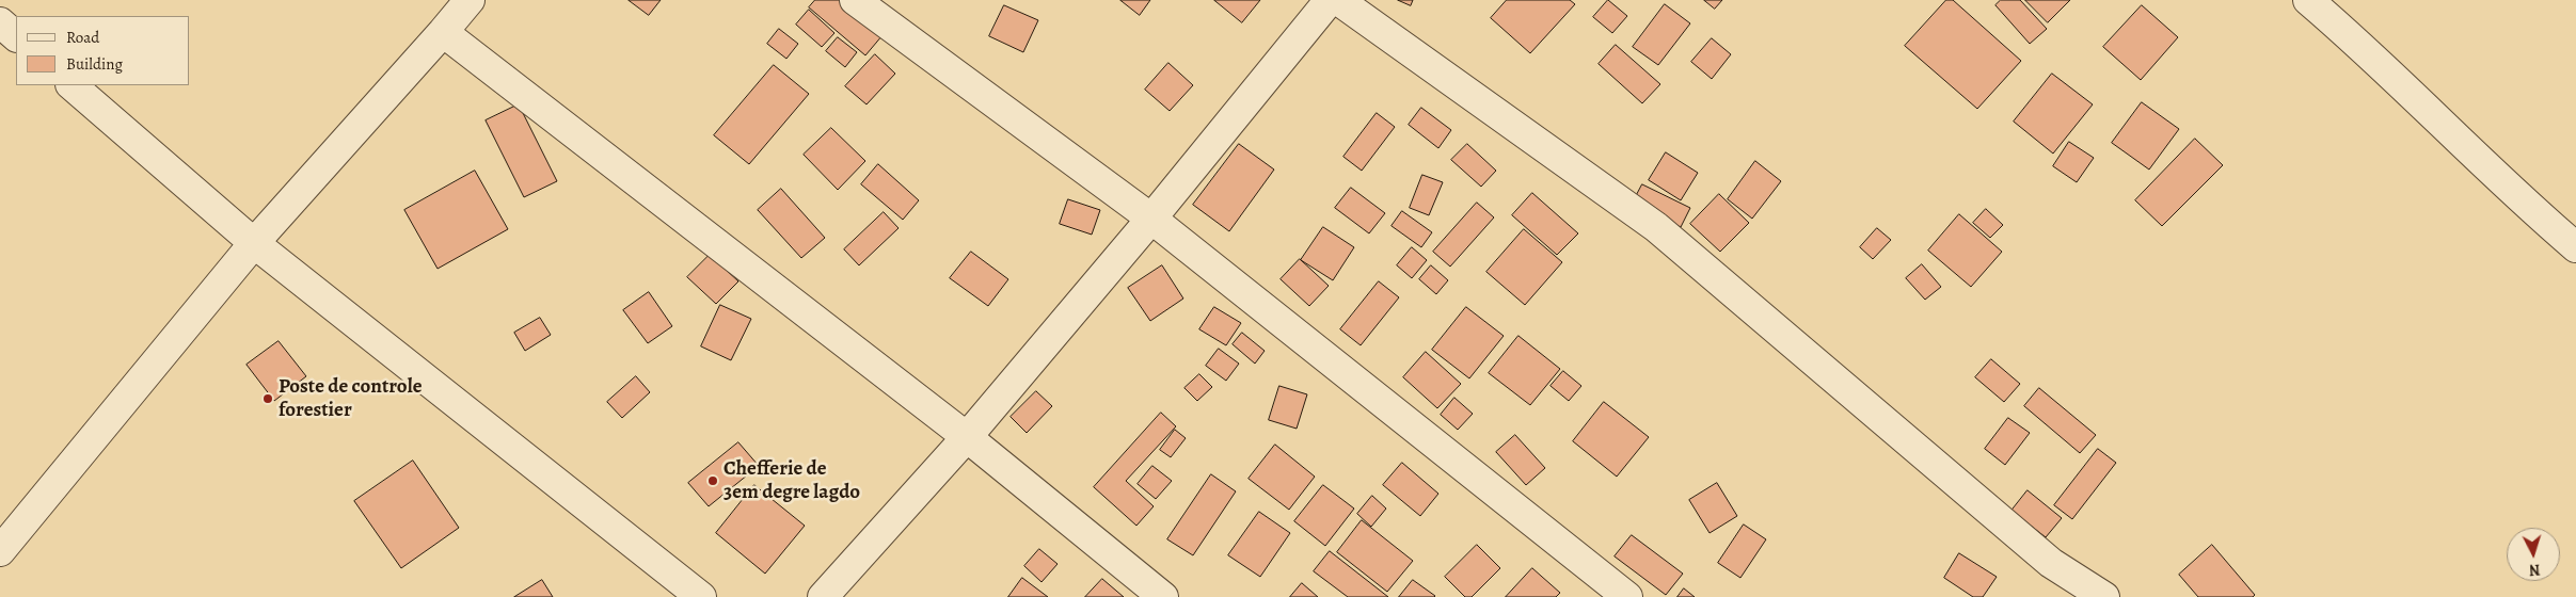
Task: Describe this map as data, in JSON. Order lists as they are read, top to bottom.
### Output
{
  "places": ["Poste de controle forestier", "Chefferie de 3em degre lagdo"],
  "legend": ["Road", "Building"],
  "north": "bottom"
}
